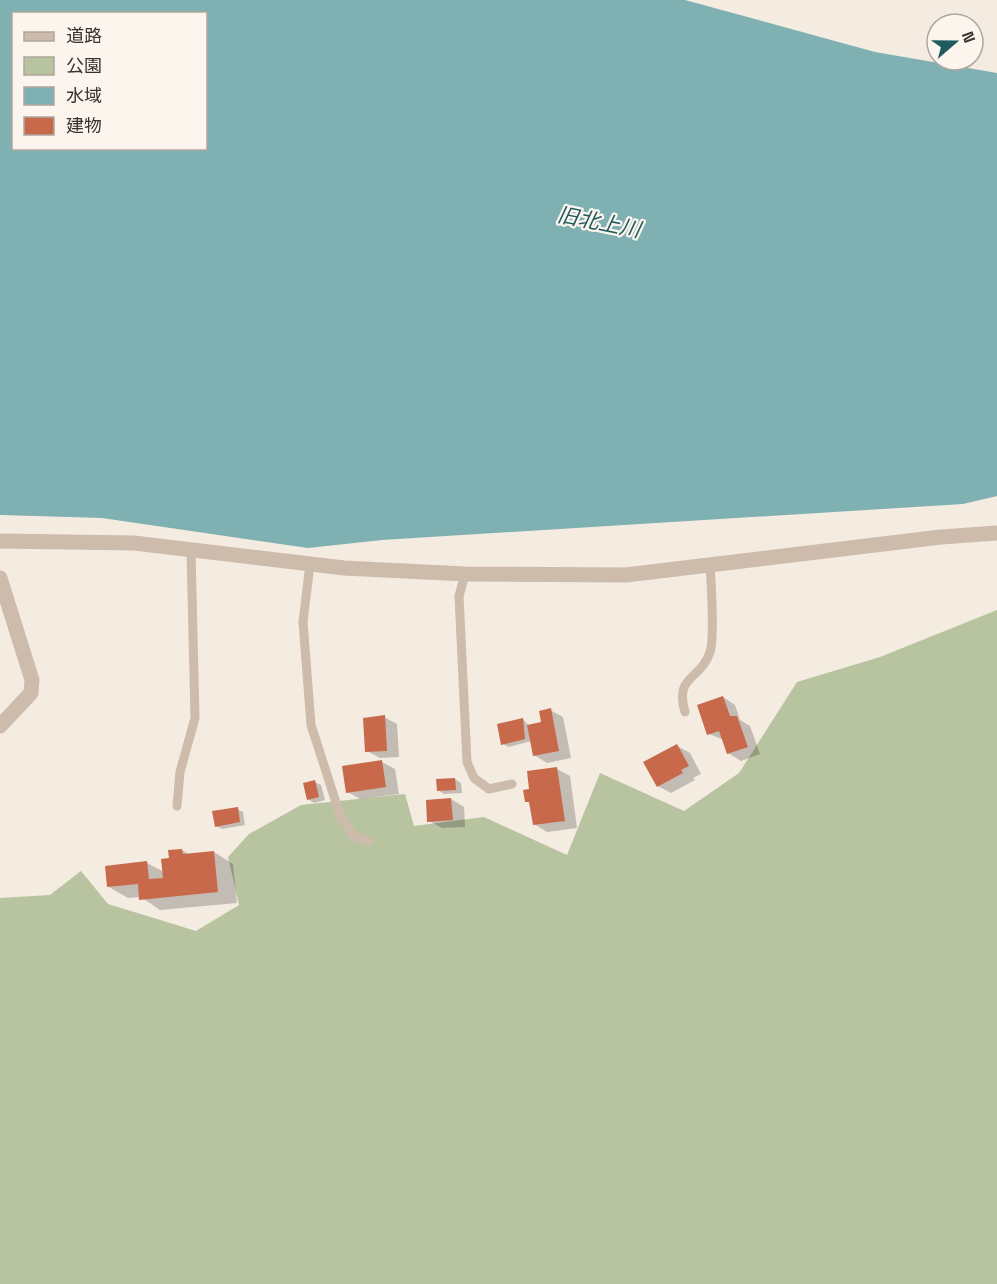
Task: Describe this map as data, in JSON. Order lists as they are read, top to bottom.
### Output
{
  "water": ["旧北上川"],
  "legend": [
    "道路",
    "公園",
    "水域",
    "建物"
  ],
  "north": "right"
}
